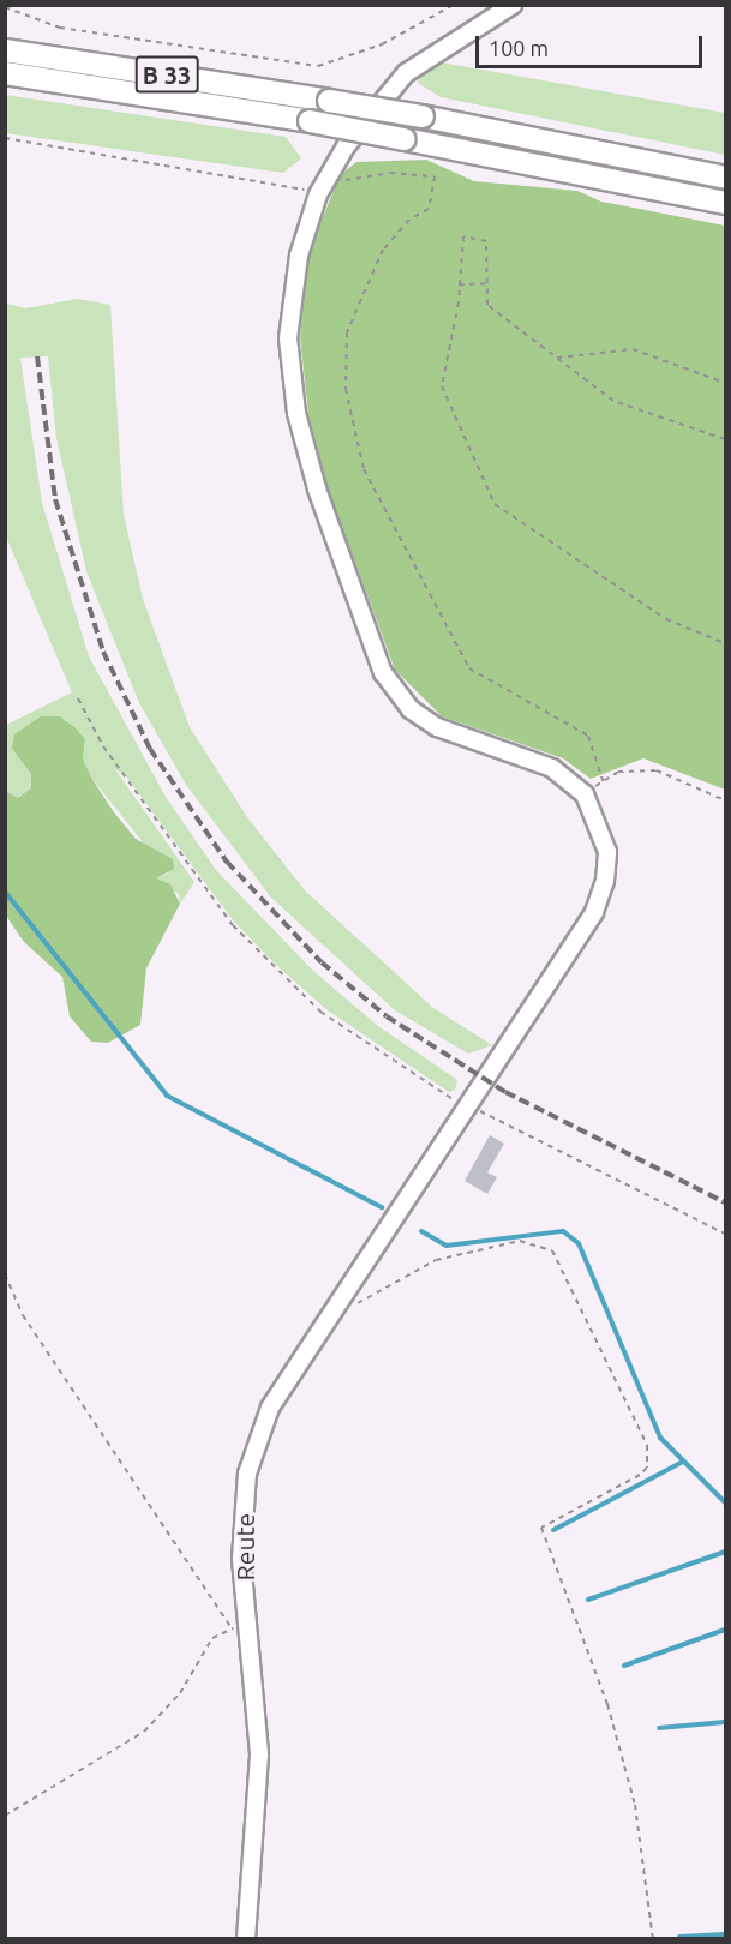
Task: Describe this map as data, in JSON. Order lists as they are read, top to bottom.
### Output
{
  "streets": {
    "highway": ["B 33"],
    "street": ["Reute"]
  },
  "scale_bar": "100 m"
}
